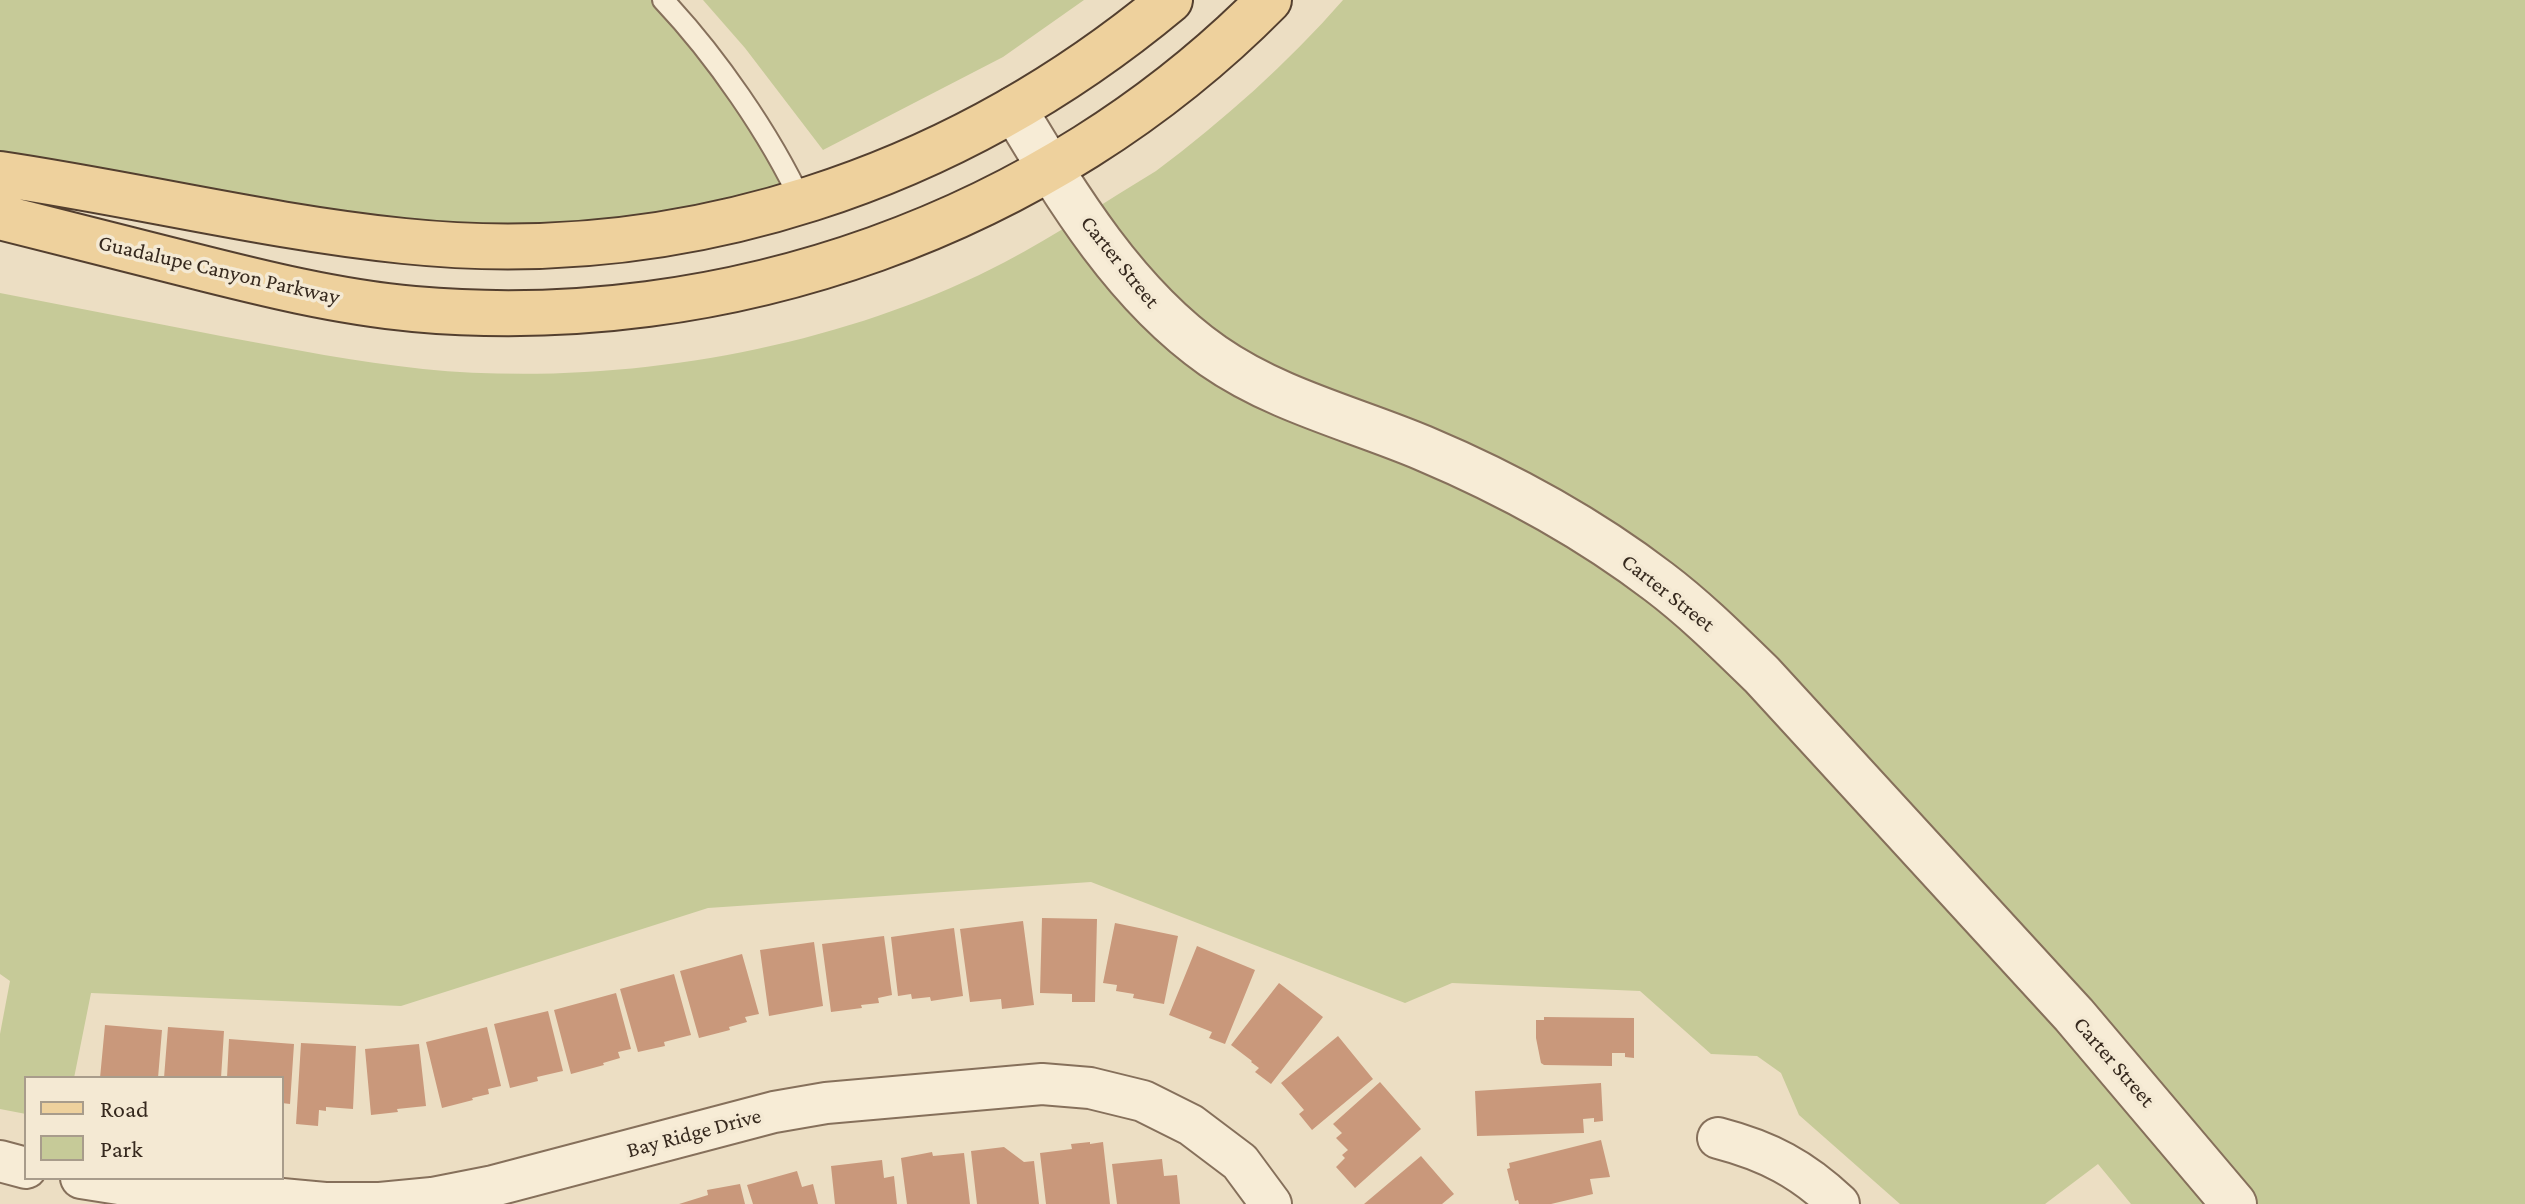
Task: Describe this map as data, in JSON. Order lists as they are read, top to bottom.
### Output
{
  "streets": {
    "main road": ["Guadalupe Canyon Parkway"],
    "street": ["Carter Street", "Bay Ridge Drive"]
  },
  "crossings": [
    ["Carter Street", "Guadalupe Canyon Parkway"]
  ],
  "legend": ["Road", "Park"]
}
